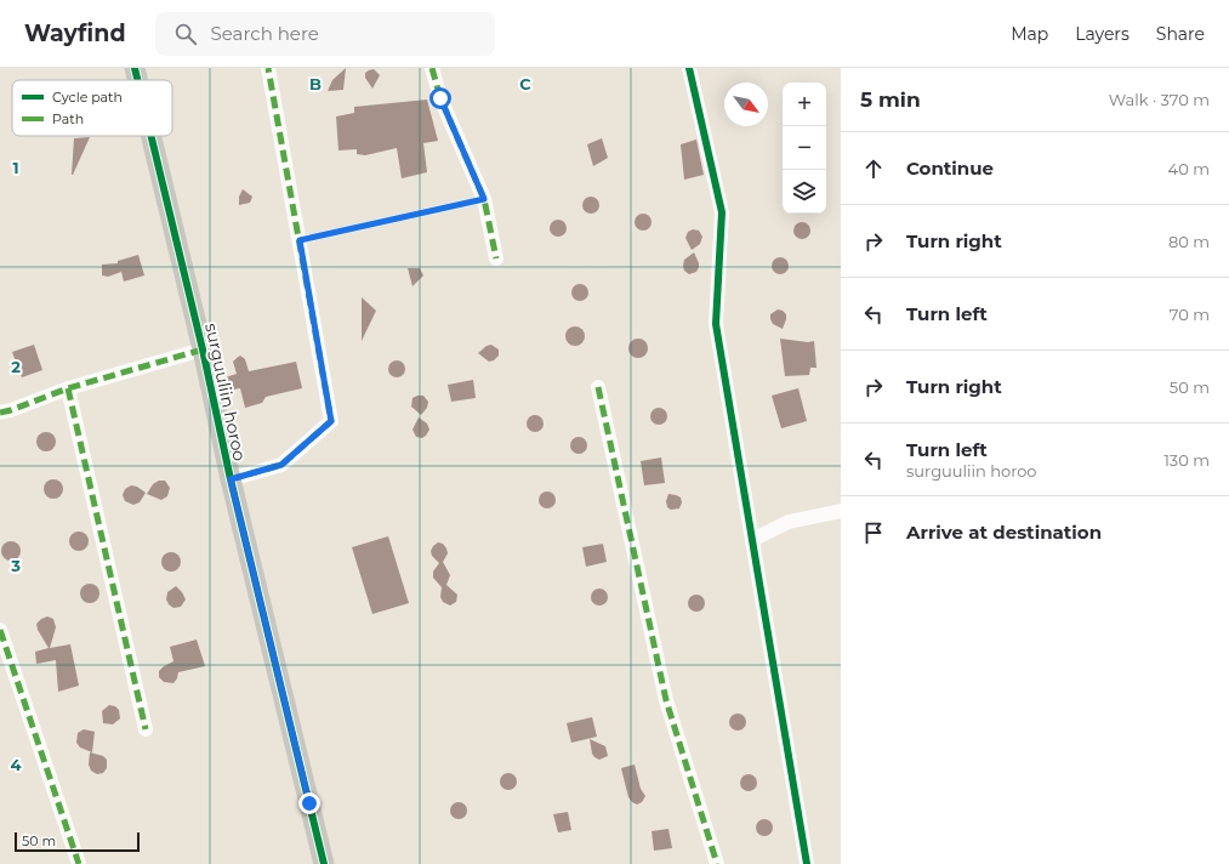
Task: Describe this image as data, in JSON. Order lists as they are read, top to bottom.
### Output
{
  "streets": {
    "street": ["surguuliin horoo"]
  },
  "legend": ["Cycle path", "Path"],
  "scale_bar": "50 m",
  "north": "bottom right",
  "page": {
    "header": "Wayfind",
    "search": "Search here",
    "nav": ["Map", "Layers", "Share"],
    "heading": ["5 min", "Walk · 370 m"],
    "map_buttons": ["+", "−"],
    "list": [
      ["Continue", "40 m"],
      ["Turn right", "80 m"],
      ["Turn left", "70 m"],
      ["Turn right", "50 m"],
      ["Turn left", "surguuliin horoo", "130 m"],
      "Arrive at destination"
    ],
    "scale": "50 m"
  },
  "grid": {
    "columns": ["B", "C"],
    "rows": [
      "1",
      "2",
      "3",
      "4"
    ]
  }
}
